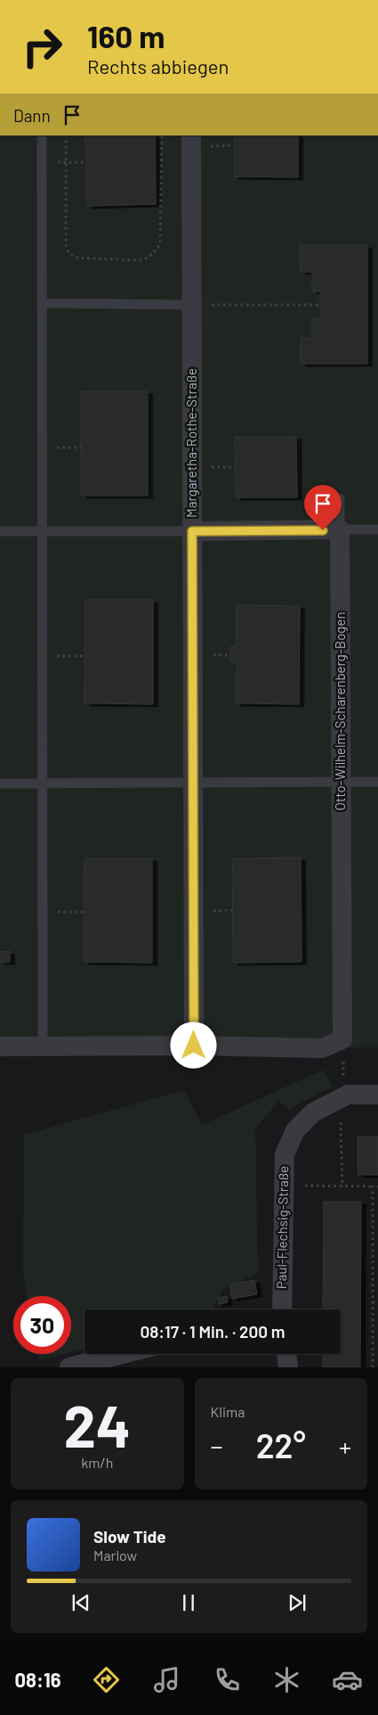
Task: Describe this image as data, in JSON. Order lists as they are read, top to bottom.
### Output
{
  "streets": {
    "street": ["Margaretha-Rothe-Straße", "Otto-Wilhelm-Scharenberg-Bogen", "Paul-Flechsig-Straße"]
  },
  "page": {
    "turn": ["160 m", "Rechts abbiegen"],
    "then": "Dann",
    "limit": "30",
    "trip": "08:17 · 1 Min. · 200 m",
    "tile": [
      ["24", "km/h"],
      "Klima"
    ],
    "heat": ["−", "22°", "+"],
    "song": ["Slow Tide", "Marlow"],
    "tabs": "08:16"
  }
}
